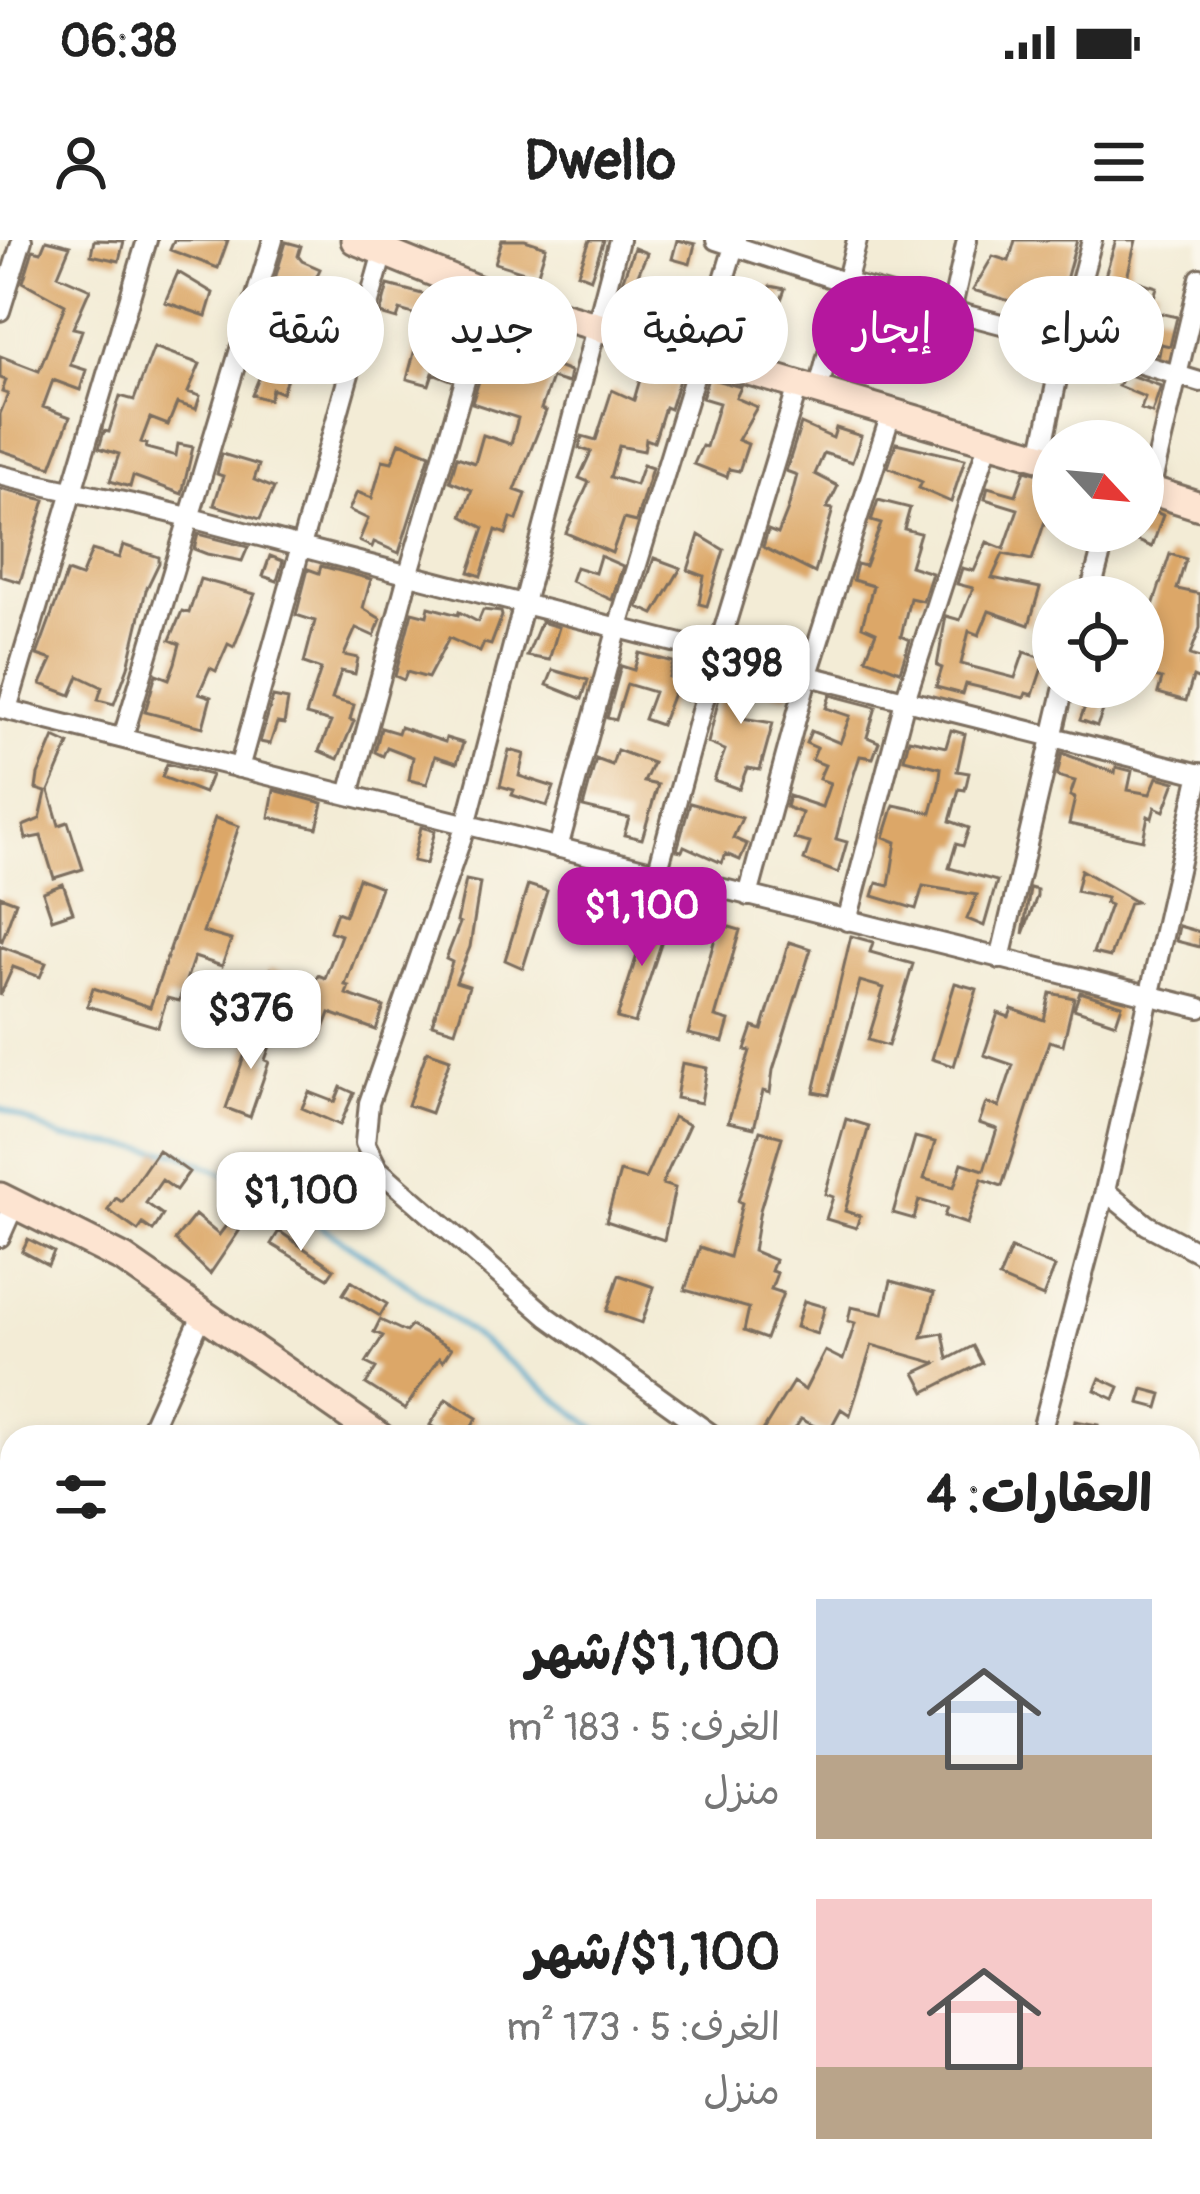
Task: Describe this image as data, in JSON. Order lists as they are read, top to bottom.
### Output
{
  "north": "bottom right",
  "page": {
    "status": "06:38",
    "header": "Dwello",
    "chip": [
      "شراء",
      "إيجار",
      "تصفية",
      "جديد",
      "شقة"
    ],
    "price": [
      "$398",
      "$1,100",
      "$376",
      "$1,100"
    ],
    "heading": "العقارات: 4",
    "list": [
      {
        "name": "$1,100/شهر",
        "note": "الغرف: 5 · 183 m² · منزل"
      },
      {
        "name": "$1,100/شهر",
        "note": "الغرف: 5 · 173 m² · منزل"
      }
    ]
  }
}
